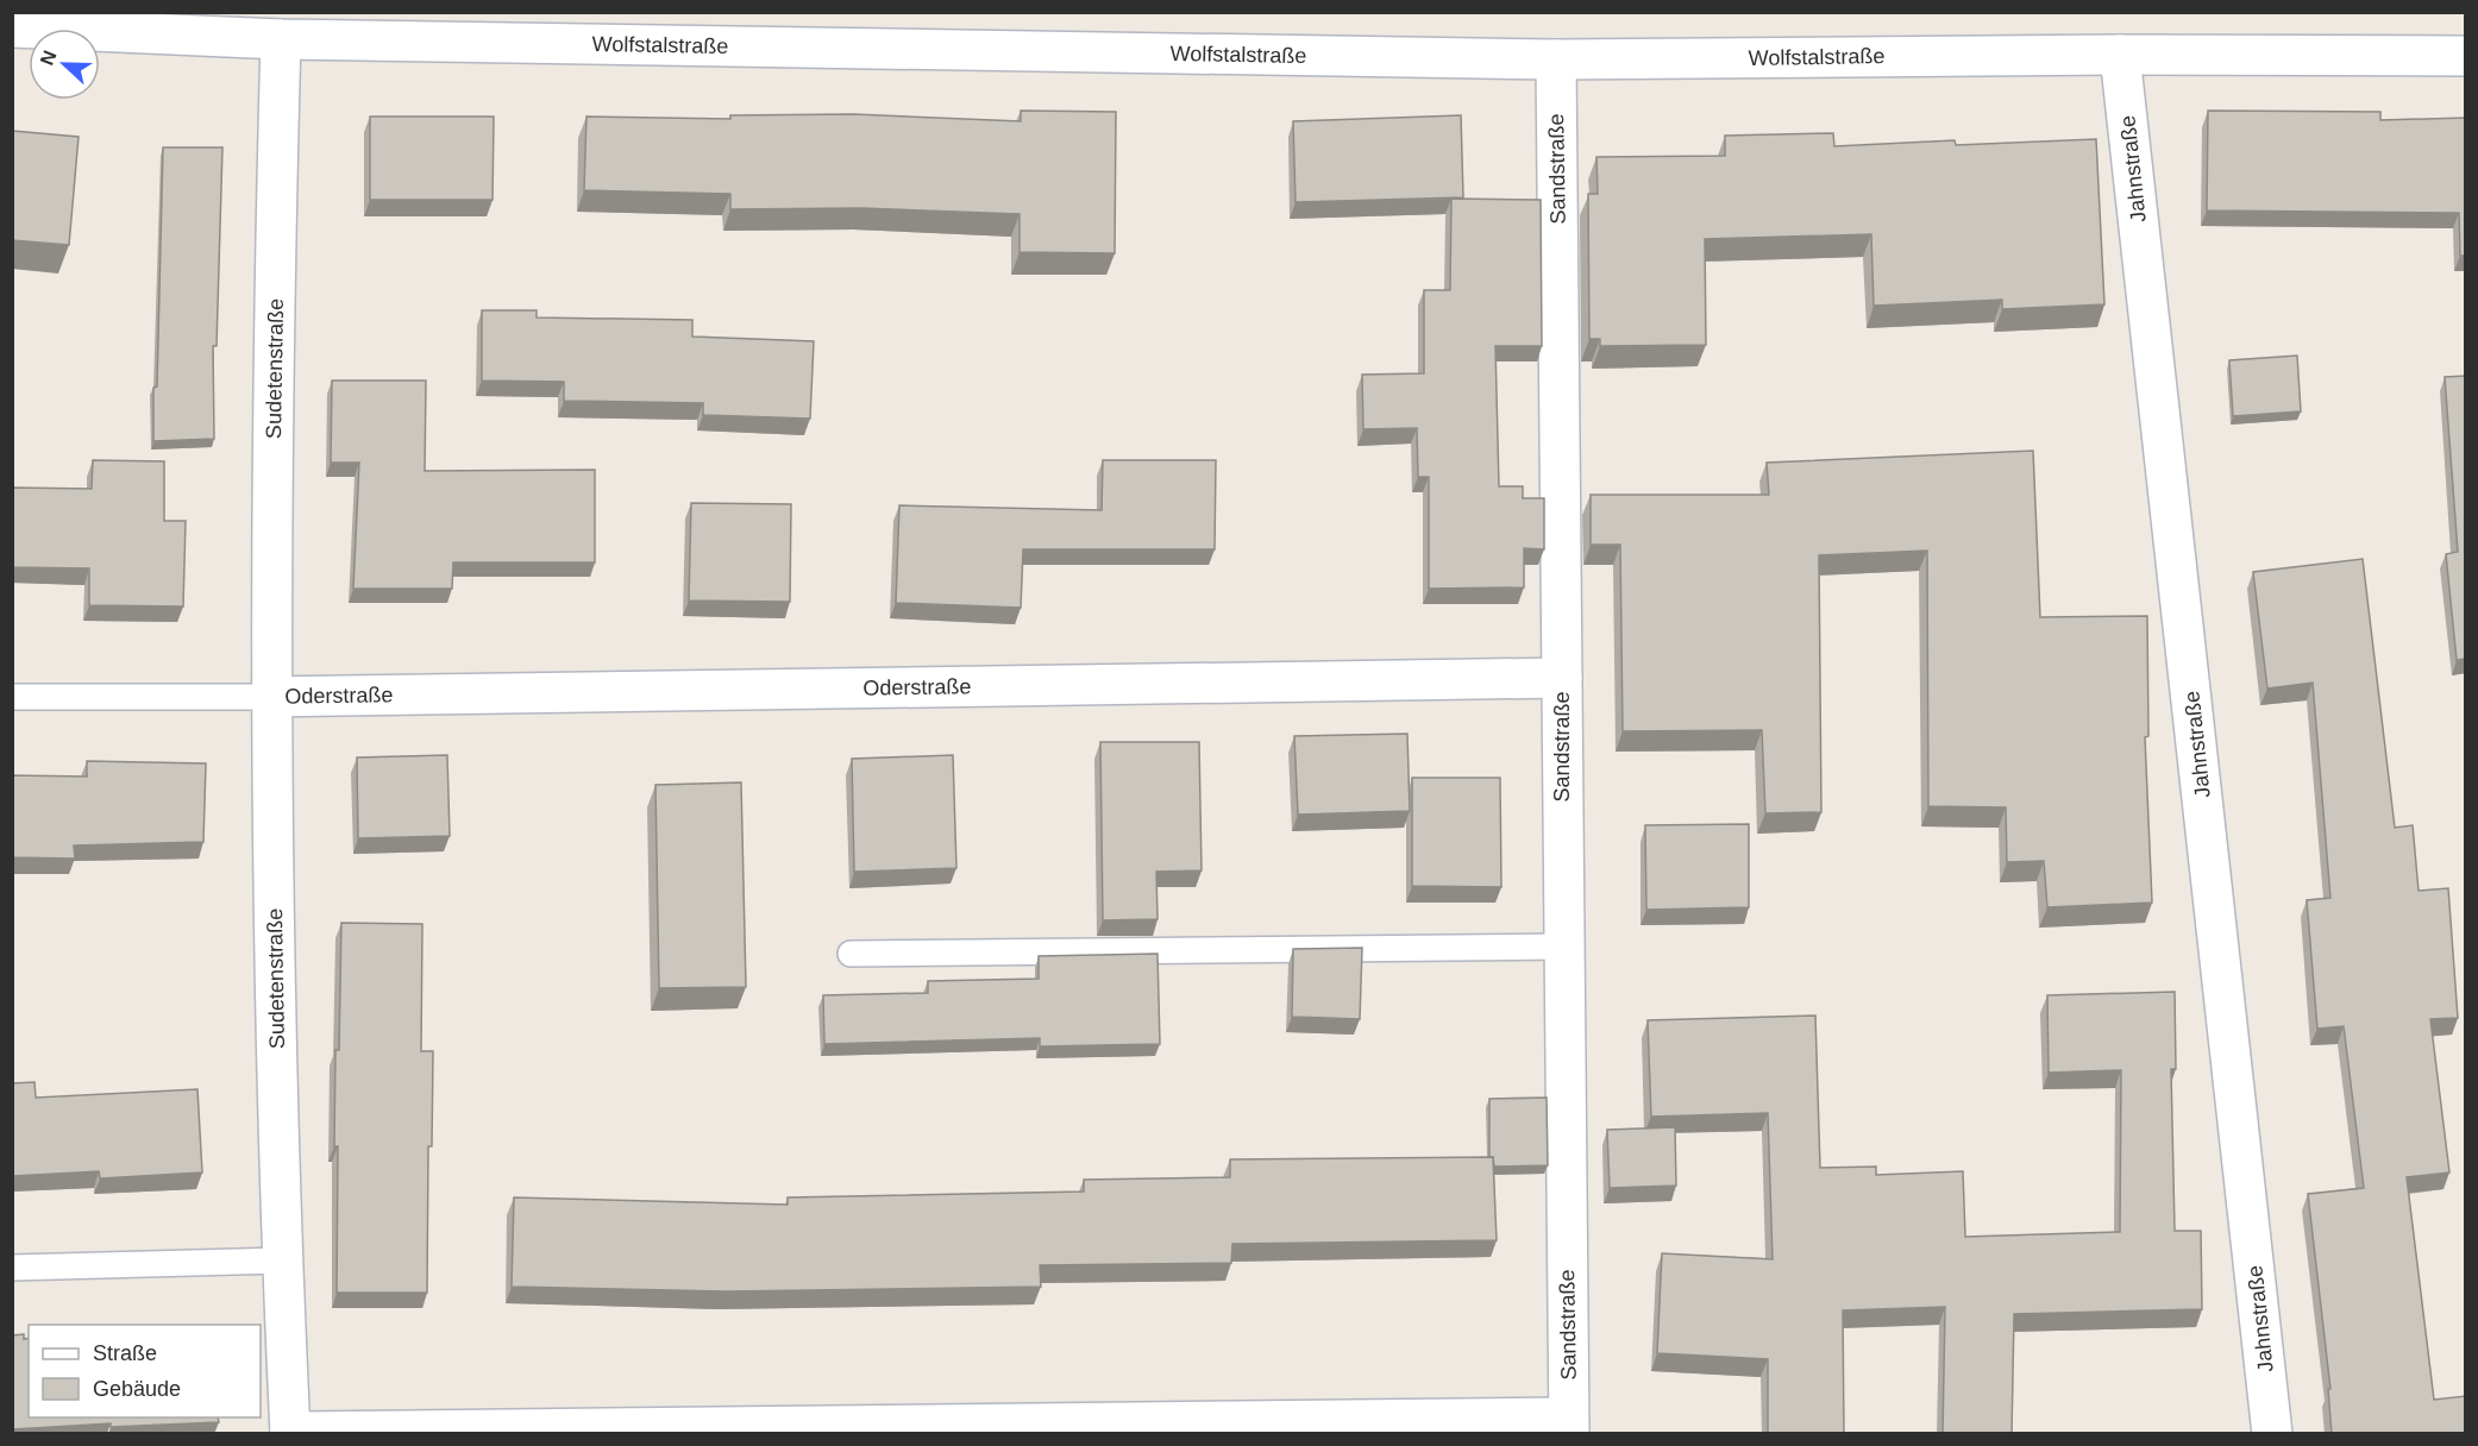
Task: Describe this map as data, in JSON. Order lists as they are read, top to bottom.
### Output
{
  "streets": {
    "street": [
      "Wolfstalstraße",
      "Sandstraße",
      "Jahnstraße",
      "Sudetenstraße",
      "Oderstraße"
    ]
  },
  "crossings": [
    ["Wolfstalstraße", "Sandstraße"],
    ["Wolfstalstraße", "Jahnstraße"],
    ["Wolfstalstraße", "Sudetenstraße"],
    ["Sandstraße", "Oderstraße"],
    ["Sudetenstraße", "Oderstraße"]
  ],
  "legend": ["Straße", "Gebäude"],
  "north": "left"
}
